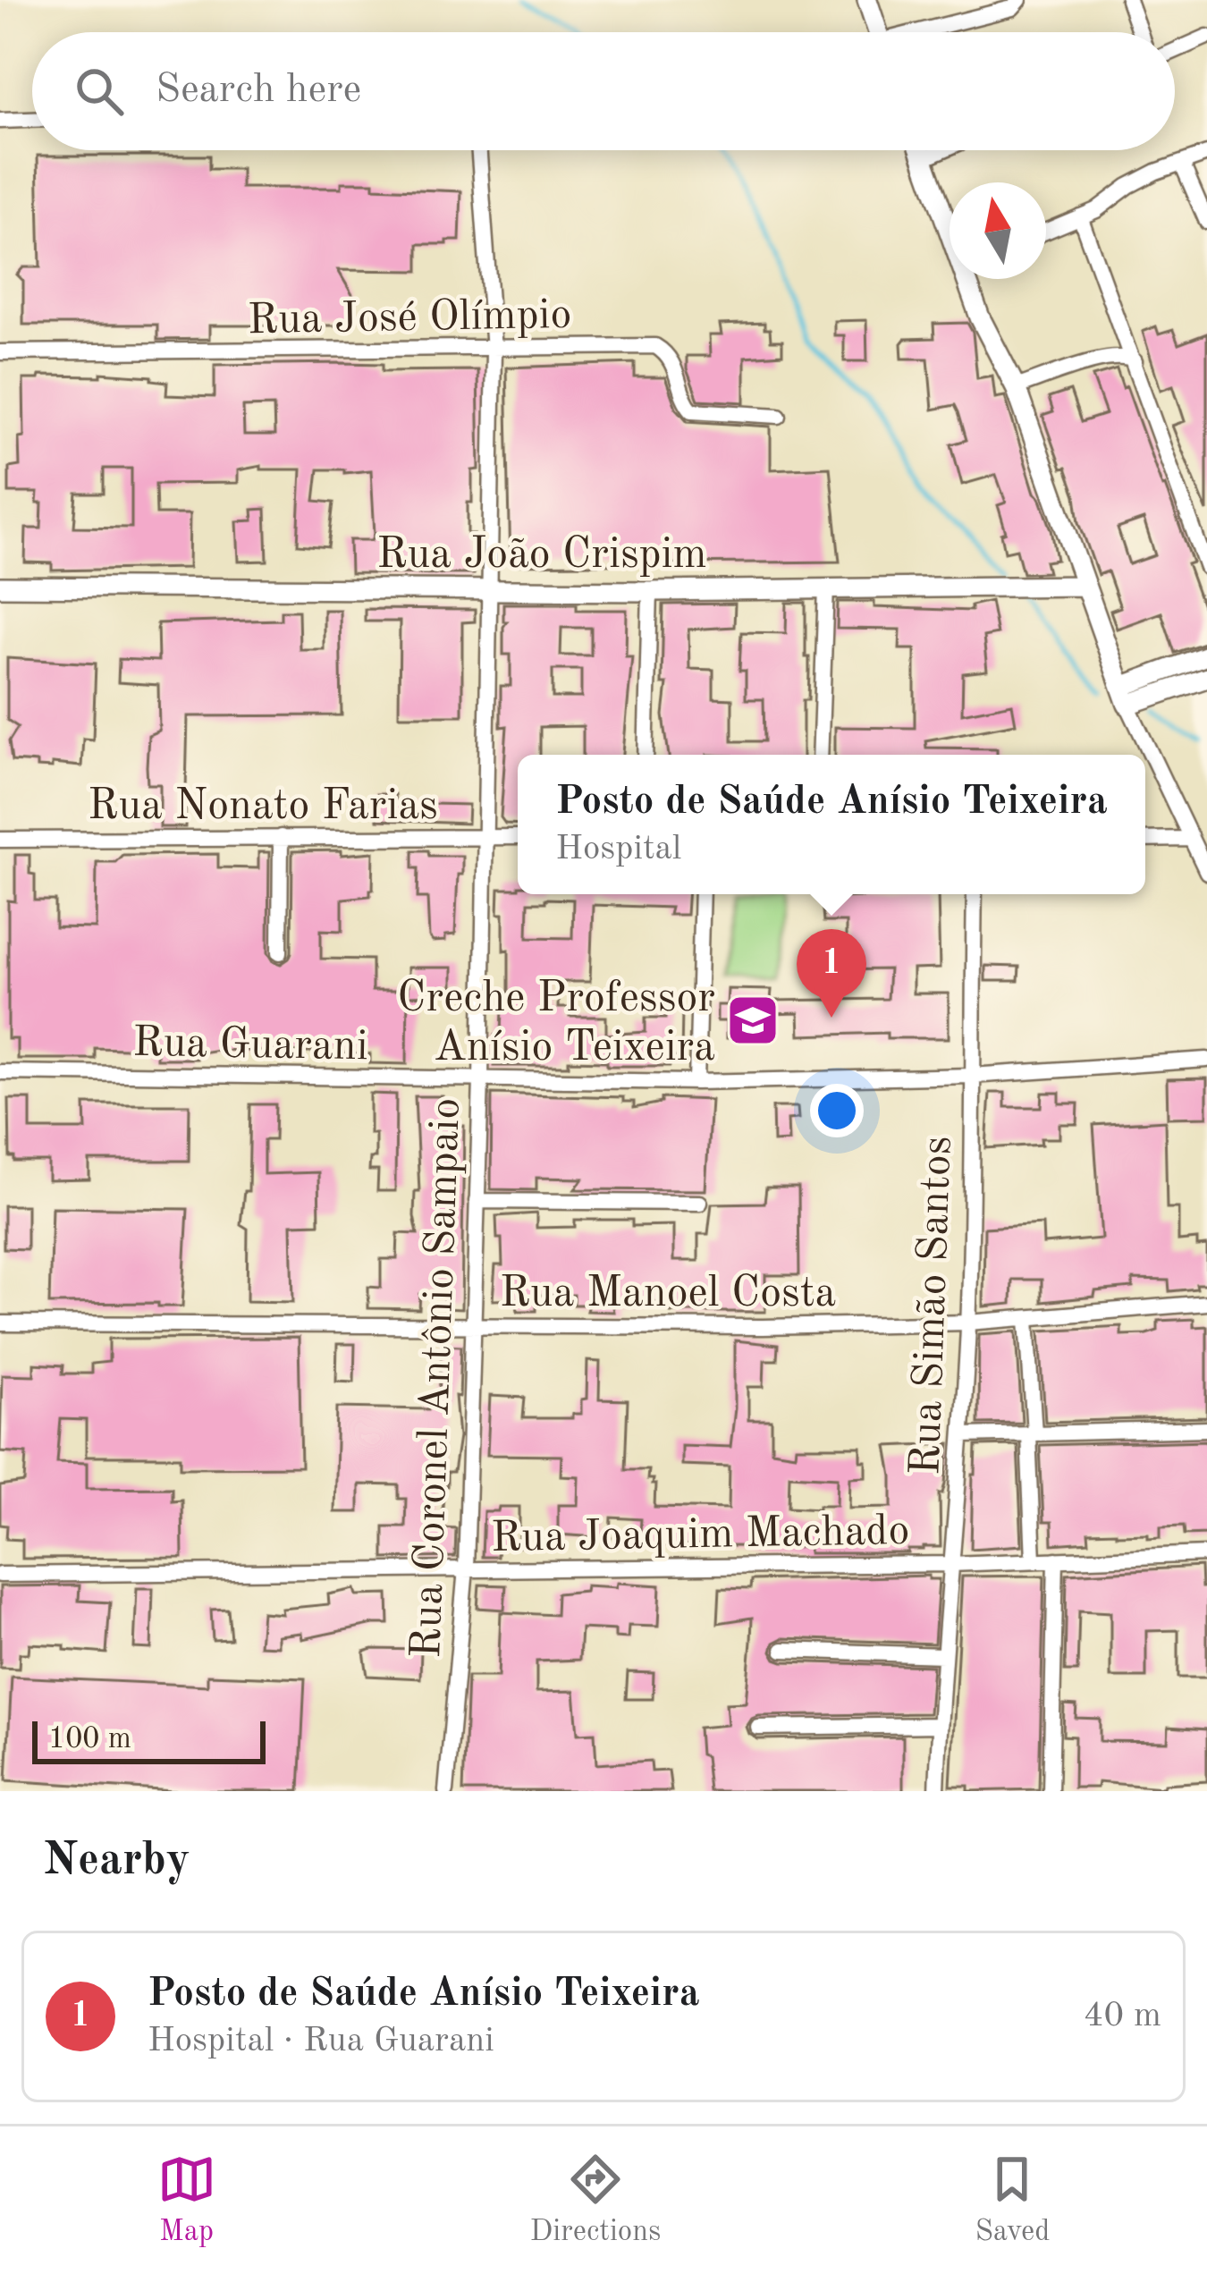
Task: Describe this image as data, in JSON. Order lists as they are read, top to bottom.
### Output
{
  "streets": {
    "street": [
      "Rua José Olímpio",
      "Rua João Crispim",
      "Rua Nonato Farias",
      "Rua Guarani",
      "Rua Manoel Costa",
      "Rua Simão Santos",
      "Rua Coronel Antônio Sampaio",
      "Rua Joaquim Machado"
    ]
  },
  "crossings": [
    ["Rua José Olímpio", "Rua Coronel Antônio Sampaio"],
    ["Rua João Crispim", "Rua Coronel Antônio Sampaio"],
    ["Rua Nonato Farias", "Rua Coronel Antônio Sampaio"],
    ["Rua Guarani", "Rua Simão Santos"],
    ["Rua Guarani", "Rua Coronel Antônio Sampaio"],
    ["Rua Manoel Costa", "Rua Simão Santos"],
    ["Rua Manoel Costa", "Rua Coronel Antônio Sampaio"],
    ["Rua Simão Santos", "Rua Joaquim Machado"],
    ["Rua Coronel Antônio Sampaio", "Rua Joaquim Machado"]
  ],
  "places": {
    "school or university": ["Creche Professor Anísio Teixeira"]
  },
  "scale_bar": "100 m",
  "north": "top",
  "page": {
    "search": "Search here",
    "popup": ["Posto de Saúde Anísio Teixeira", "Hospital"],
    "pins": "1",
    "scale": "100 m",
    "heading": "Nearby",
    "list": [
      {
        "mark": "1",
        "name": "Posto de Saúde Anísio Teixeira",
        "note": "Hospital · Rua Guarani",
        "value": "40 m"
      }
    ],
    "nav": ["Map", "Directions", "Saved"]
  }
}
